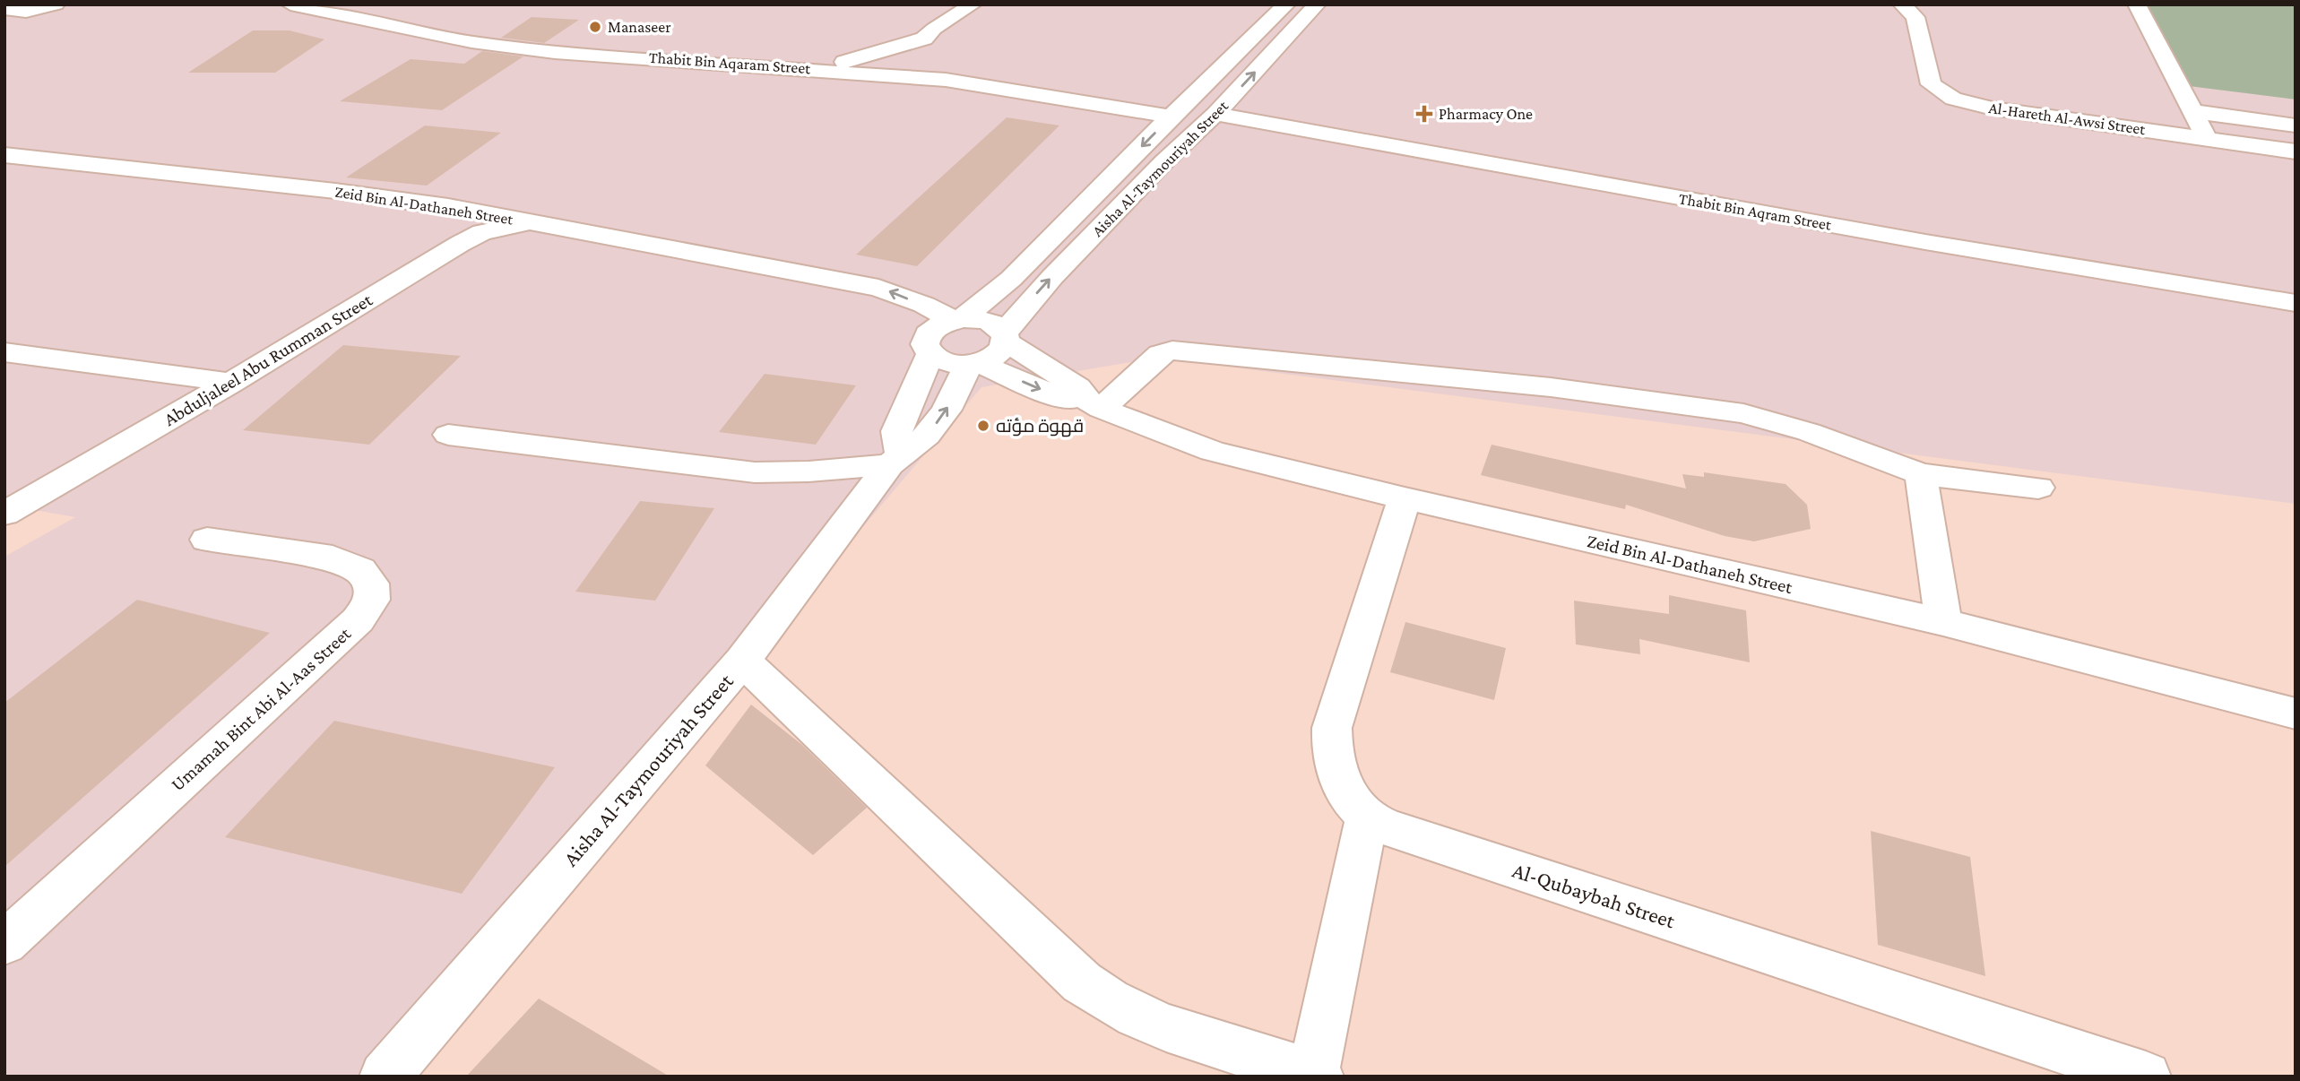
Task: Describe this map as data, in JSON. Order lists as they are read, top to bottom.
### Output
{
  "streets": {
    "street": [
      "Thabit Bin Aqaram Street",
      "Al-Hareth Al-Awsi Street",
      "Aisha Al-Taymouriyah Street",
      "Zeid Bin Al-Dathaneh Street",
      "Thabit Bin Aqram Street",
      "Abduljaleel Abu Rumman Street",
      "Umamah Bint Abi Al-Aas Street",
      "Al-Qubaybah Street"
    ]
  },
  "crossings": [
    ["Thabit Bin Aqaram Street", "Aisha Al-Taymouriyah Street"],
    ["Aisha Al-Taymouriyah Street", "Zeid Bin Al-Dathaneh Street"],
    ["Aisha Al-Taymouriyah Street", "Thabit Bin Aqram Street"],
    ["Zeid Bin Al-Dathaneh Street", "Abduljaleel Abu Rumman Street"],
    ["Zeid Bin Al-Dathaneh Street", "Al-Qubaybah Street"]
  ],
  "places": {
    "other": ["Manaseer", "قهوة مؤته"],
    "health": ["Pharmacy One"]
  }
}
